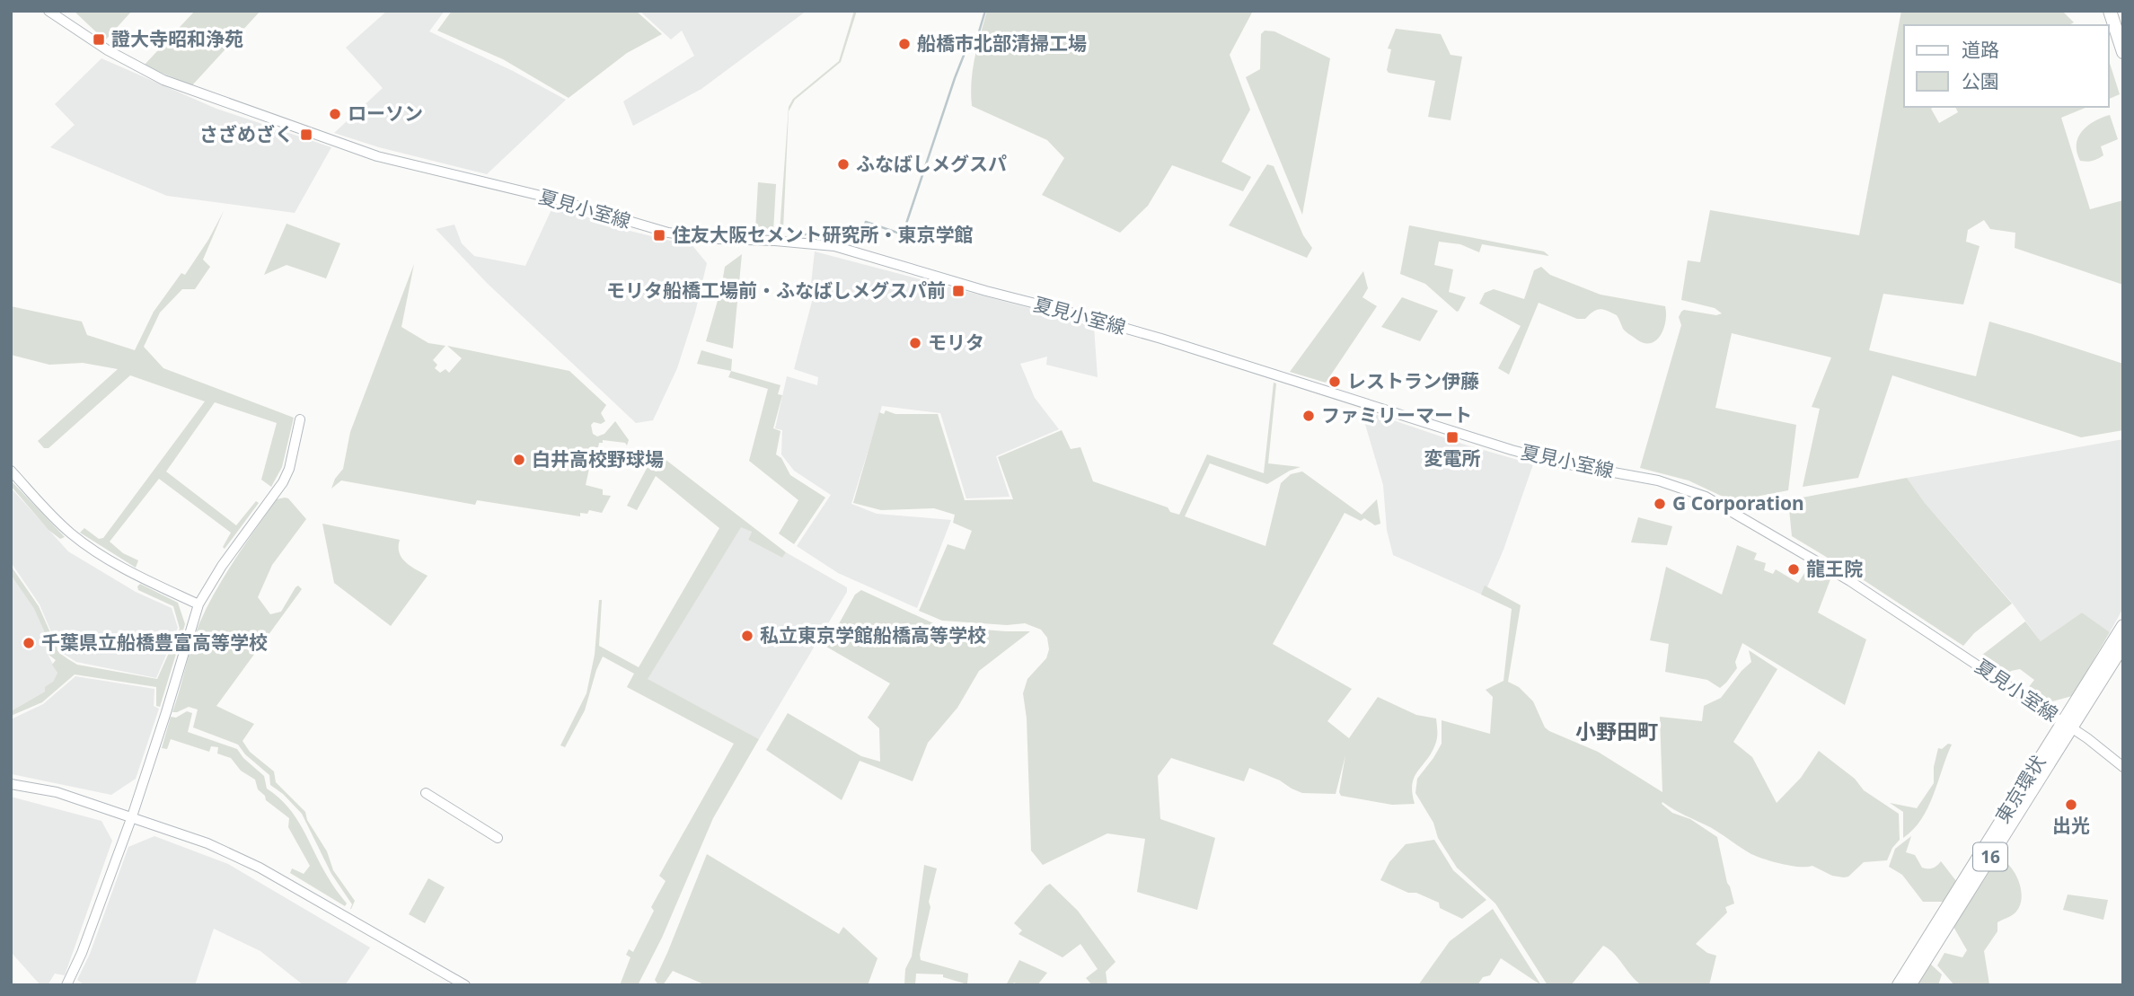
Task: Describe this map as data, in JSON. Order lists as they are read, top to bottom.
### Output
{
  "streets": {
    "highway": ["東京環状", "16"],
    "main road": ["夏見小室線"]
  },
  "crossings": [
    ["夏見小室線", "東京環状"]
  ],
  "districts": ["小野田町"],
  "places": {
    "transit": [
      "證大寺昭和浄苑",
      "さざめざく",
      "住友大阪セメント研究所・東京学館",
      "モリタ船橋工場前・ふなばしメグスパ前",
      "変電所"
    ],
    "other": [
      "船橋市北部清掃工場",
      "ローソン",
      "ふなばしメグスパ",
      "モリタ",
      "レストラン伊藤",
      "ファミリーマート",
      "白井高校野球場",
      "G Corporation",
      "龍王院",
      "私立東京学館船橋高等学校",
      "千葉県立船橋豊富高等学校",
      "出光"
    ]
  },
  "legend": ["道路", "公園"]
}
